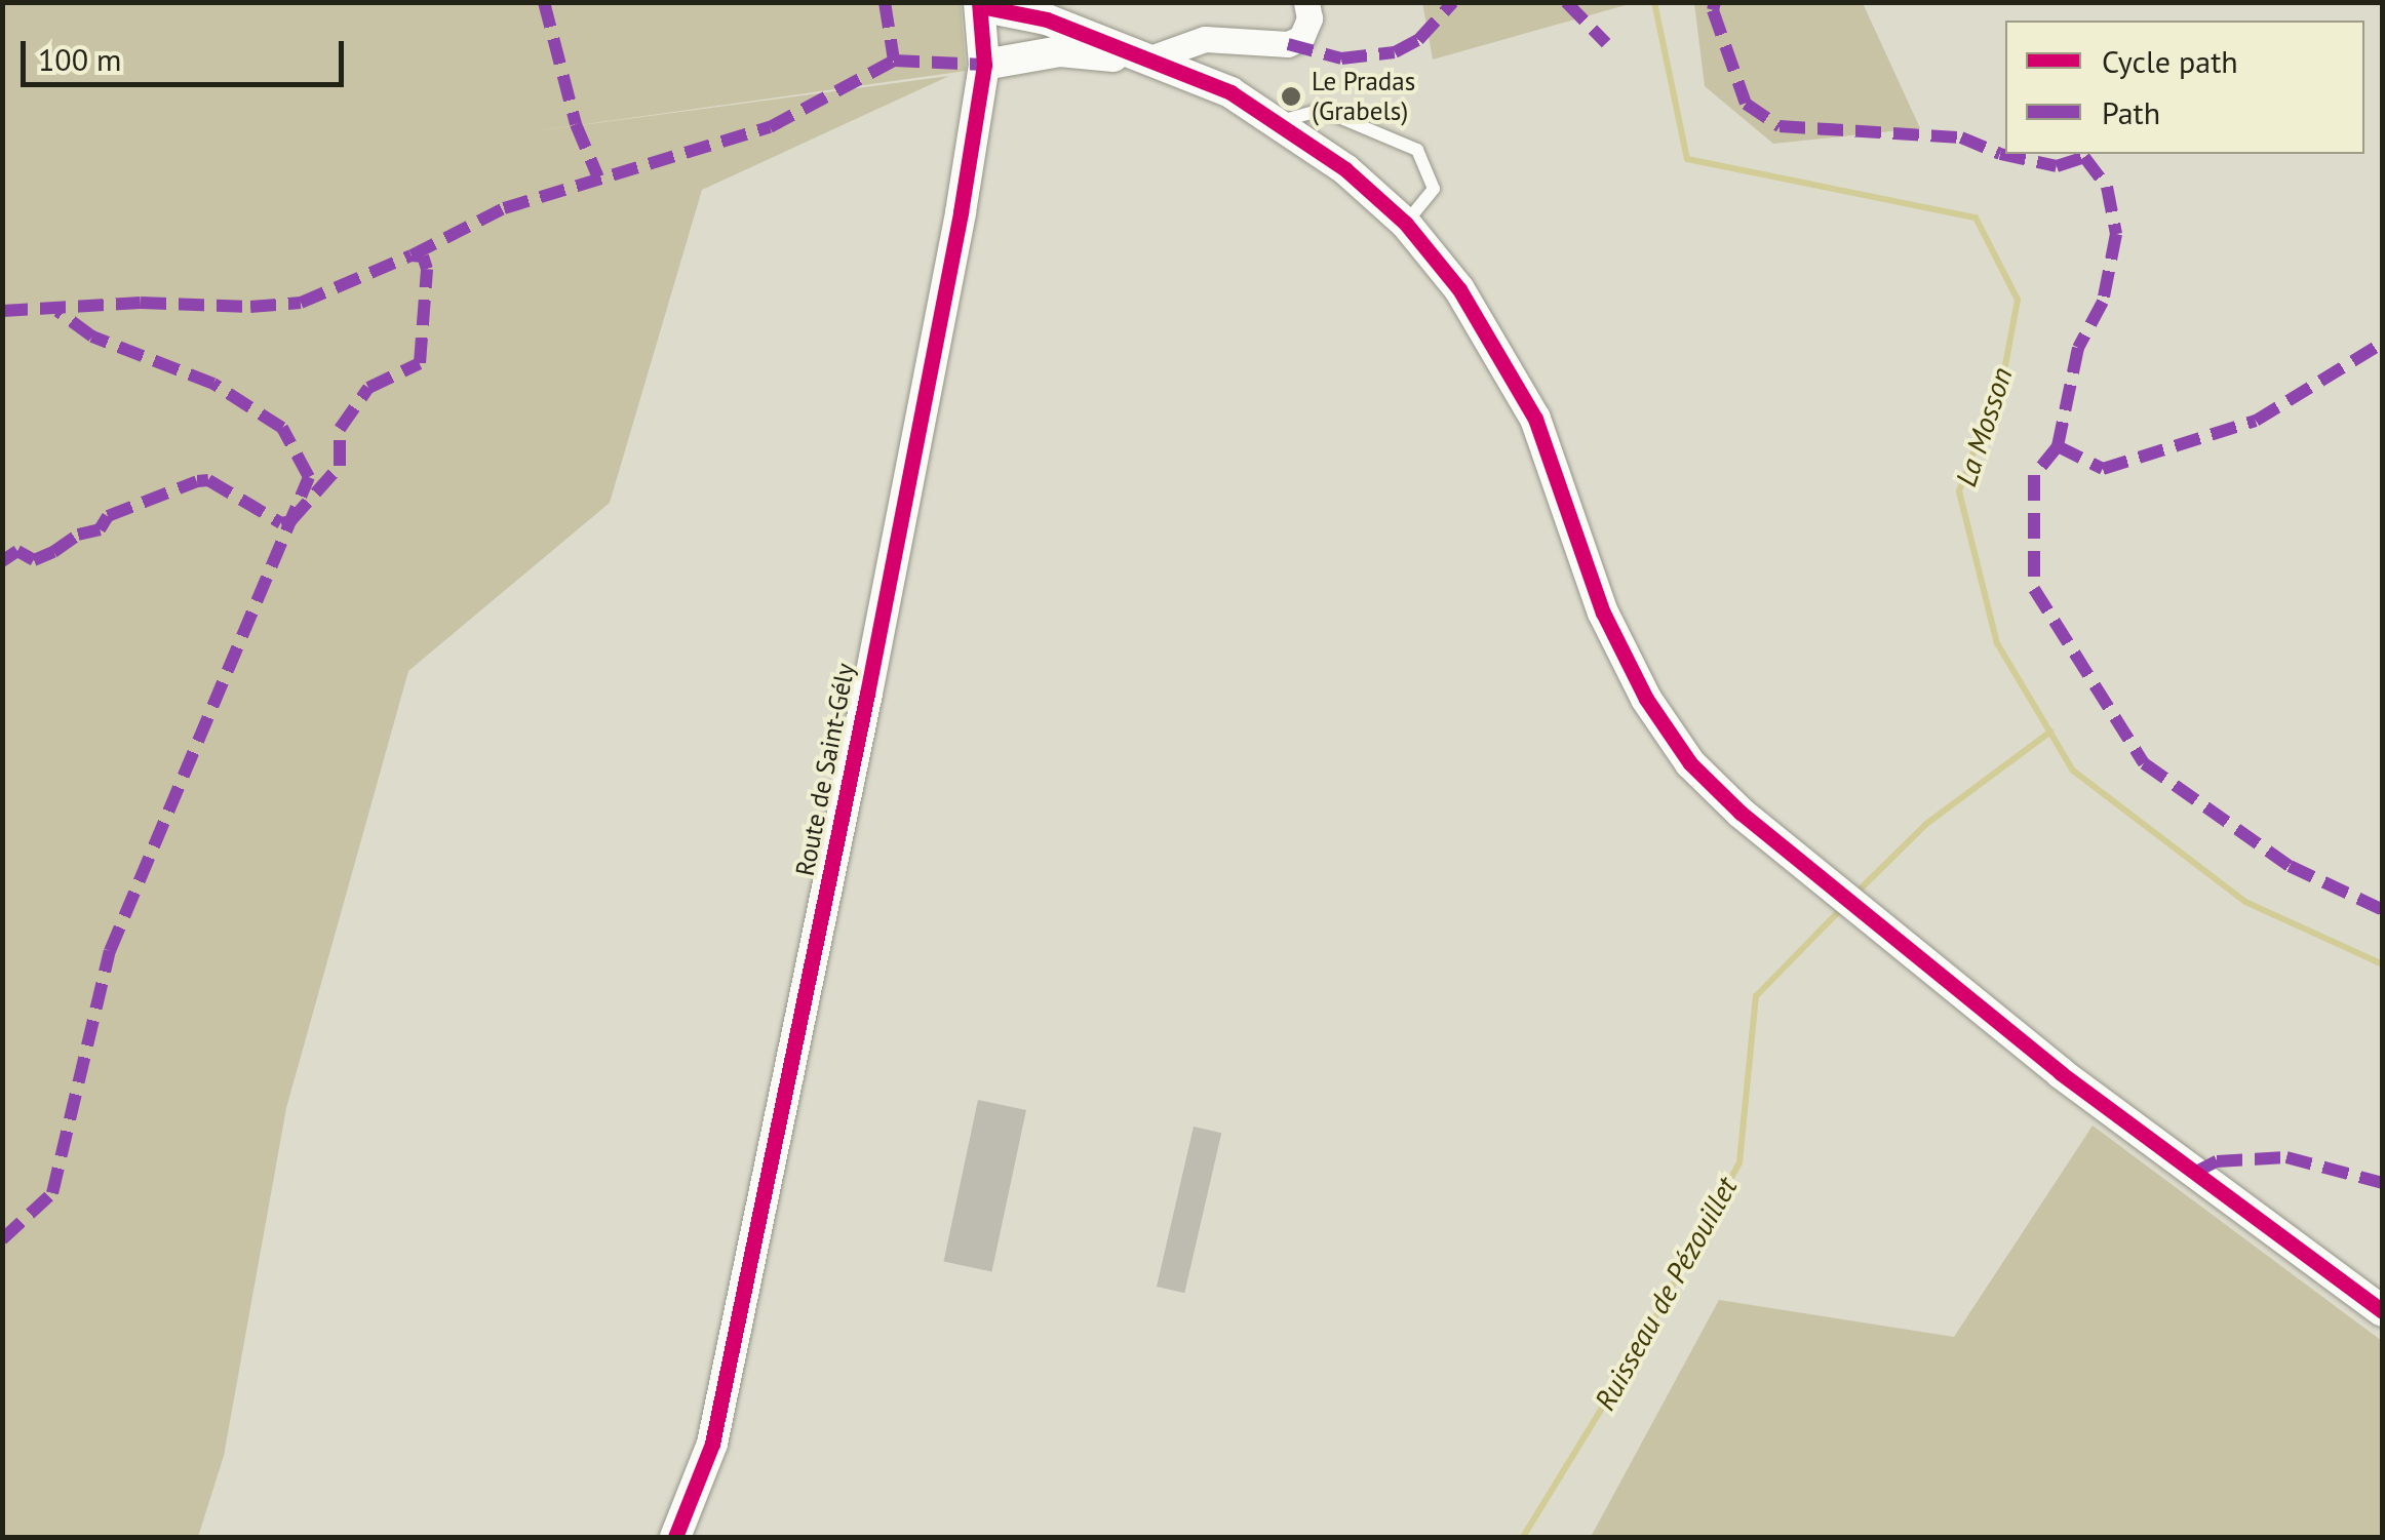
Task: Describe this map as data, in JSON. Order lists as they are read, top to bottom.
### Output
{
  "streets": {
    "street": ["Route de Saint-Gély"]
  },
  "water": ["La Mosson", "Ruisseau de Pézouillet"],
  "places": ["Le Pradas (Grabels)"],
  "legend": ["Cycle path", "Path"],
  "scale_bar": "100 m"
}
